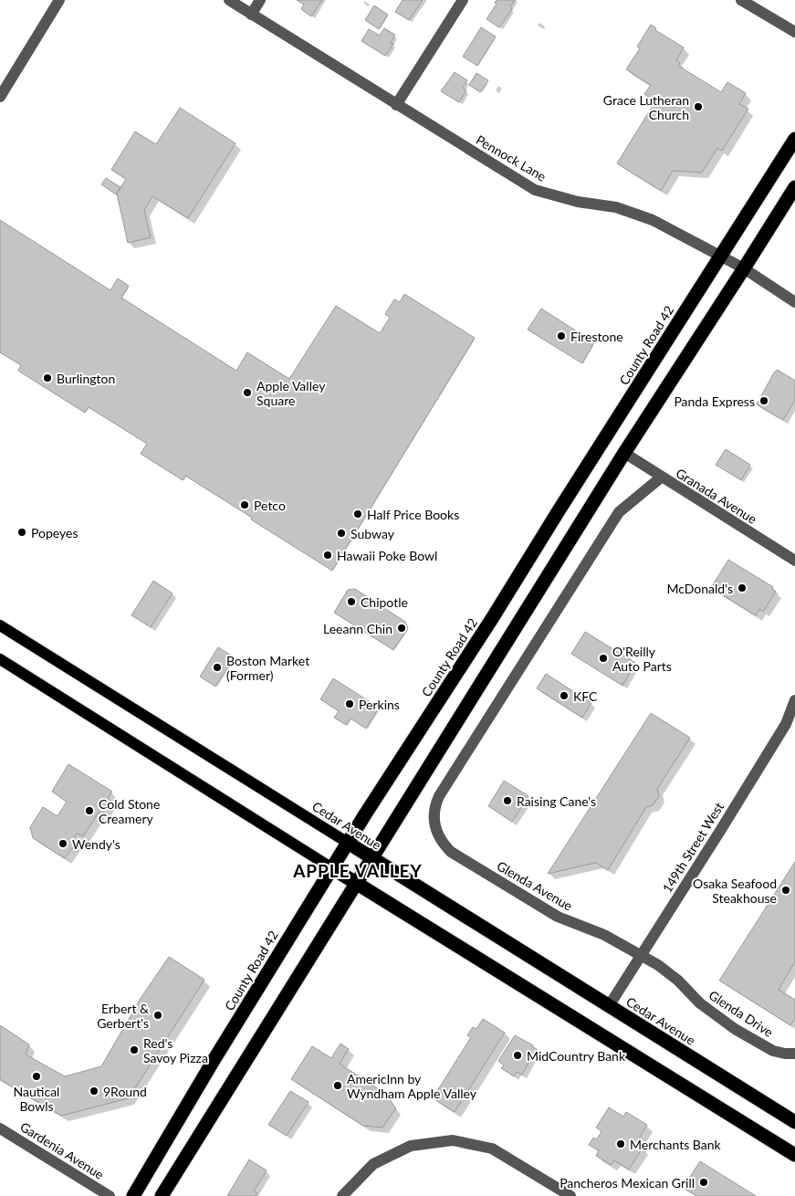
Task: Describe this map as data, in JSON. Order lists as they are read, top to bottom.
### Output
{
  "streets": {
    "highway": ["County Road 42", "Cedar Avenue"],
    "street": [
      "Pennock Lane",
      "Granada Avenue",
      "149th Street West",
      "Glenda Avenue",
      "Glenda Drive",
      "Gardenia Avenue"
    ]
  },
  "crossings": [
    ["Pennock Lane", "County Road 42"],
    ["County Road 42", "Cedar Avenue"],
    ["Granada Avenue", "Glenda Avenue"],
    ["Cedar Avenue", "149th Street West"],
    ["149th Street West", "Glenda Avenue"],
    ["Glenda Avenue", "Glenda Drive"]
  ],
  "districts": ["APPLE VALLEY"],
  "places": [
    "Grace Lutheran Church",
    "Firestone",
    "Burlington",
    "Apple Valley Square",
    "Panda Express",
    "Petco",
    "Half Price Books",
    "Popeyes",
    "Subway",
    "Hawaii Poke Bowl",
    "McDonald's",
    "Chipotle",
    "Leeann Chin",
    "O'Reilly Auto Parts",
    "Boston Market (Former)",
    "KFC",
    "Perkins",
    "Raising Cane's",
    "Cold Stone Creamery",
    "Wendy's",
    "Osaka Seafood Steakhouse",
    "Erbert & Gerbert's",
    "Red's Savoy Pizza",
    "MidCountry Bank",
    "Nautical Bowls",
    "AmericInn by Wyndham Apple Valley",
    "9Round",
    "Merchants Bank",
    "Pancheros Mexican Grill"
  ]
}
